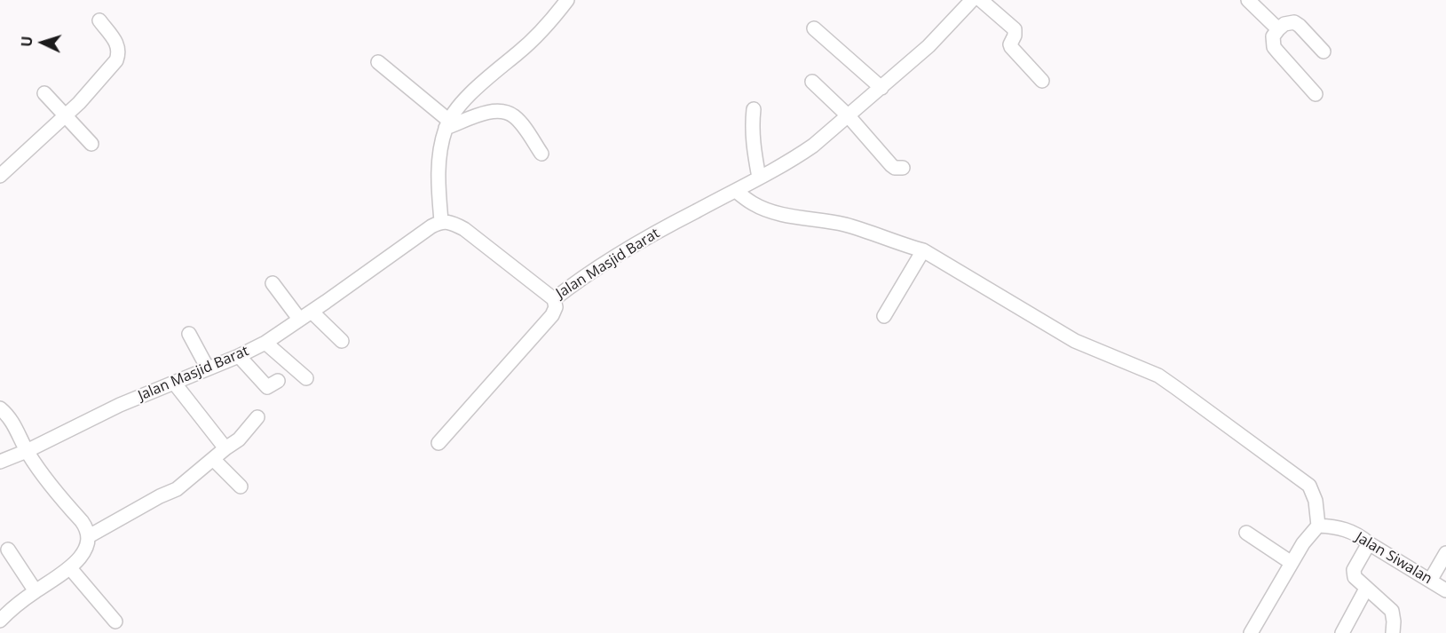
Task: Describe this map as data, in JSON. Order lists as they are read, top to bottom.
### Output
{
  "streets": {
    "street": ["Jalan Masjid Barat", "Jalan Siwalan"]
  },
  "north": "left"
}
